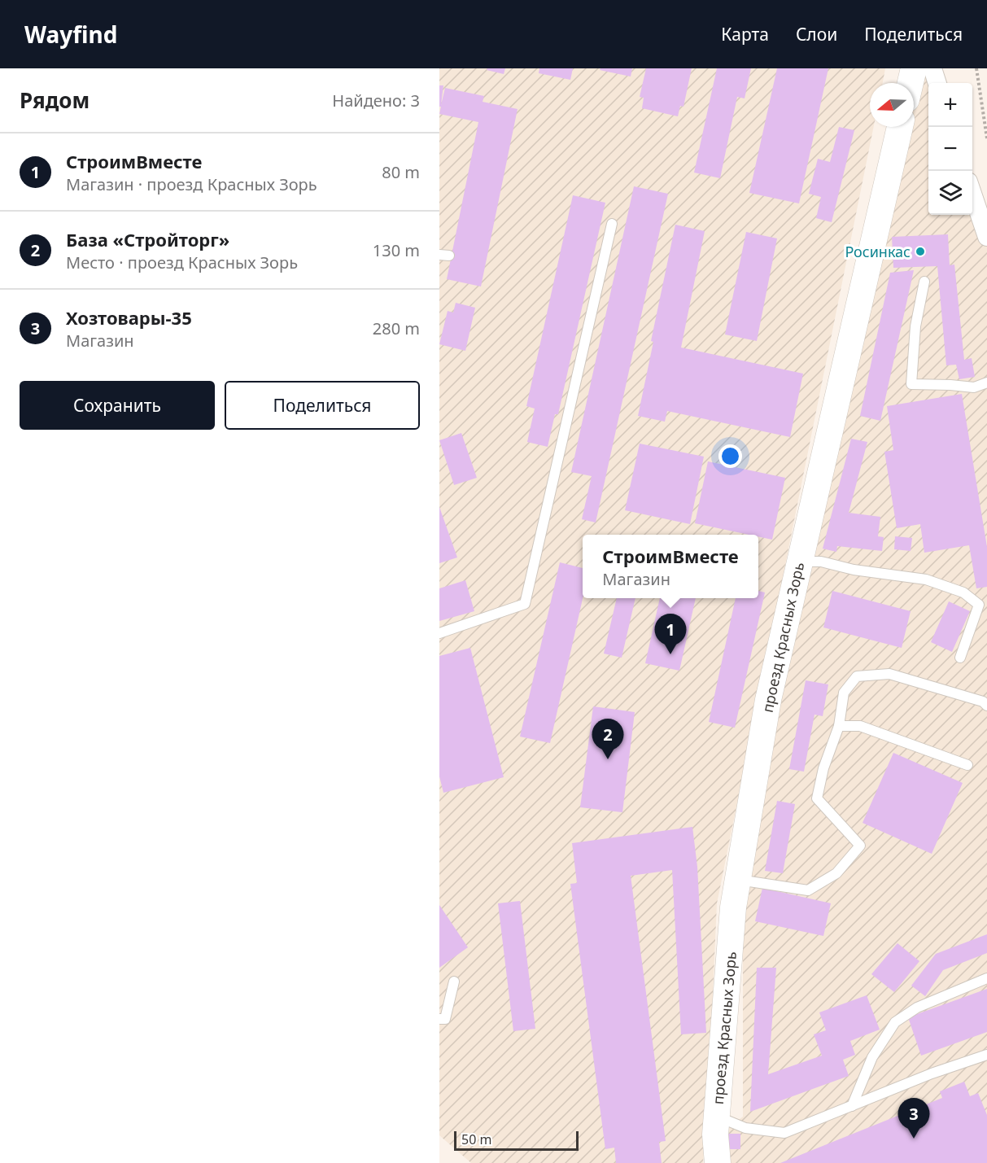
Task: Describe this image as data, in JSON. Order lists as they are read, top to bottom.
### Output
{
  "streets": {
    "street": ["проезд Красных Зорь"]
  },
  "places": ["Росинкас"],
  "scale_bar": "50 m",
  "north": "left",
  "page": {
    "header": "Wayfind",
    "nav": ["Карта", "Слои", "Поделиться"],
    "heading": ["Рядом", "Найдено: 3"],
    "map_buttons": ["+", "−"],
    "list": [
      {
        "mark": "1",
        "name": "СтроимВместе",
        "note": "Магазин · проезд Красных Зорь",
        "value": "80 m"
      },
      {
        "mark": "2",
        "name": "База «Стройторг»",
        "note": "Место · проезд Красных Зорь",
        "value": "130 m"
      },
      {
        "mark": "3",
        "name": "Хозтовары-35",
        "note": "Магазин",
        "value": "280 m"
      }
    ],
    "buttons": ["Сохранить", "Поделиться"],
    "popup": ["СтроимВместе", "Магазин"],
    "pins": ["1", "2", "3"],
    "scale": "50 m"
  }
}
